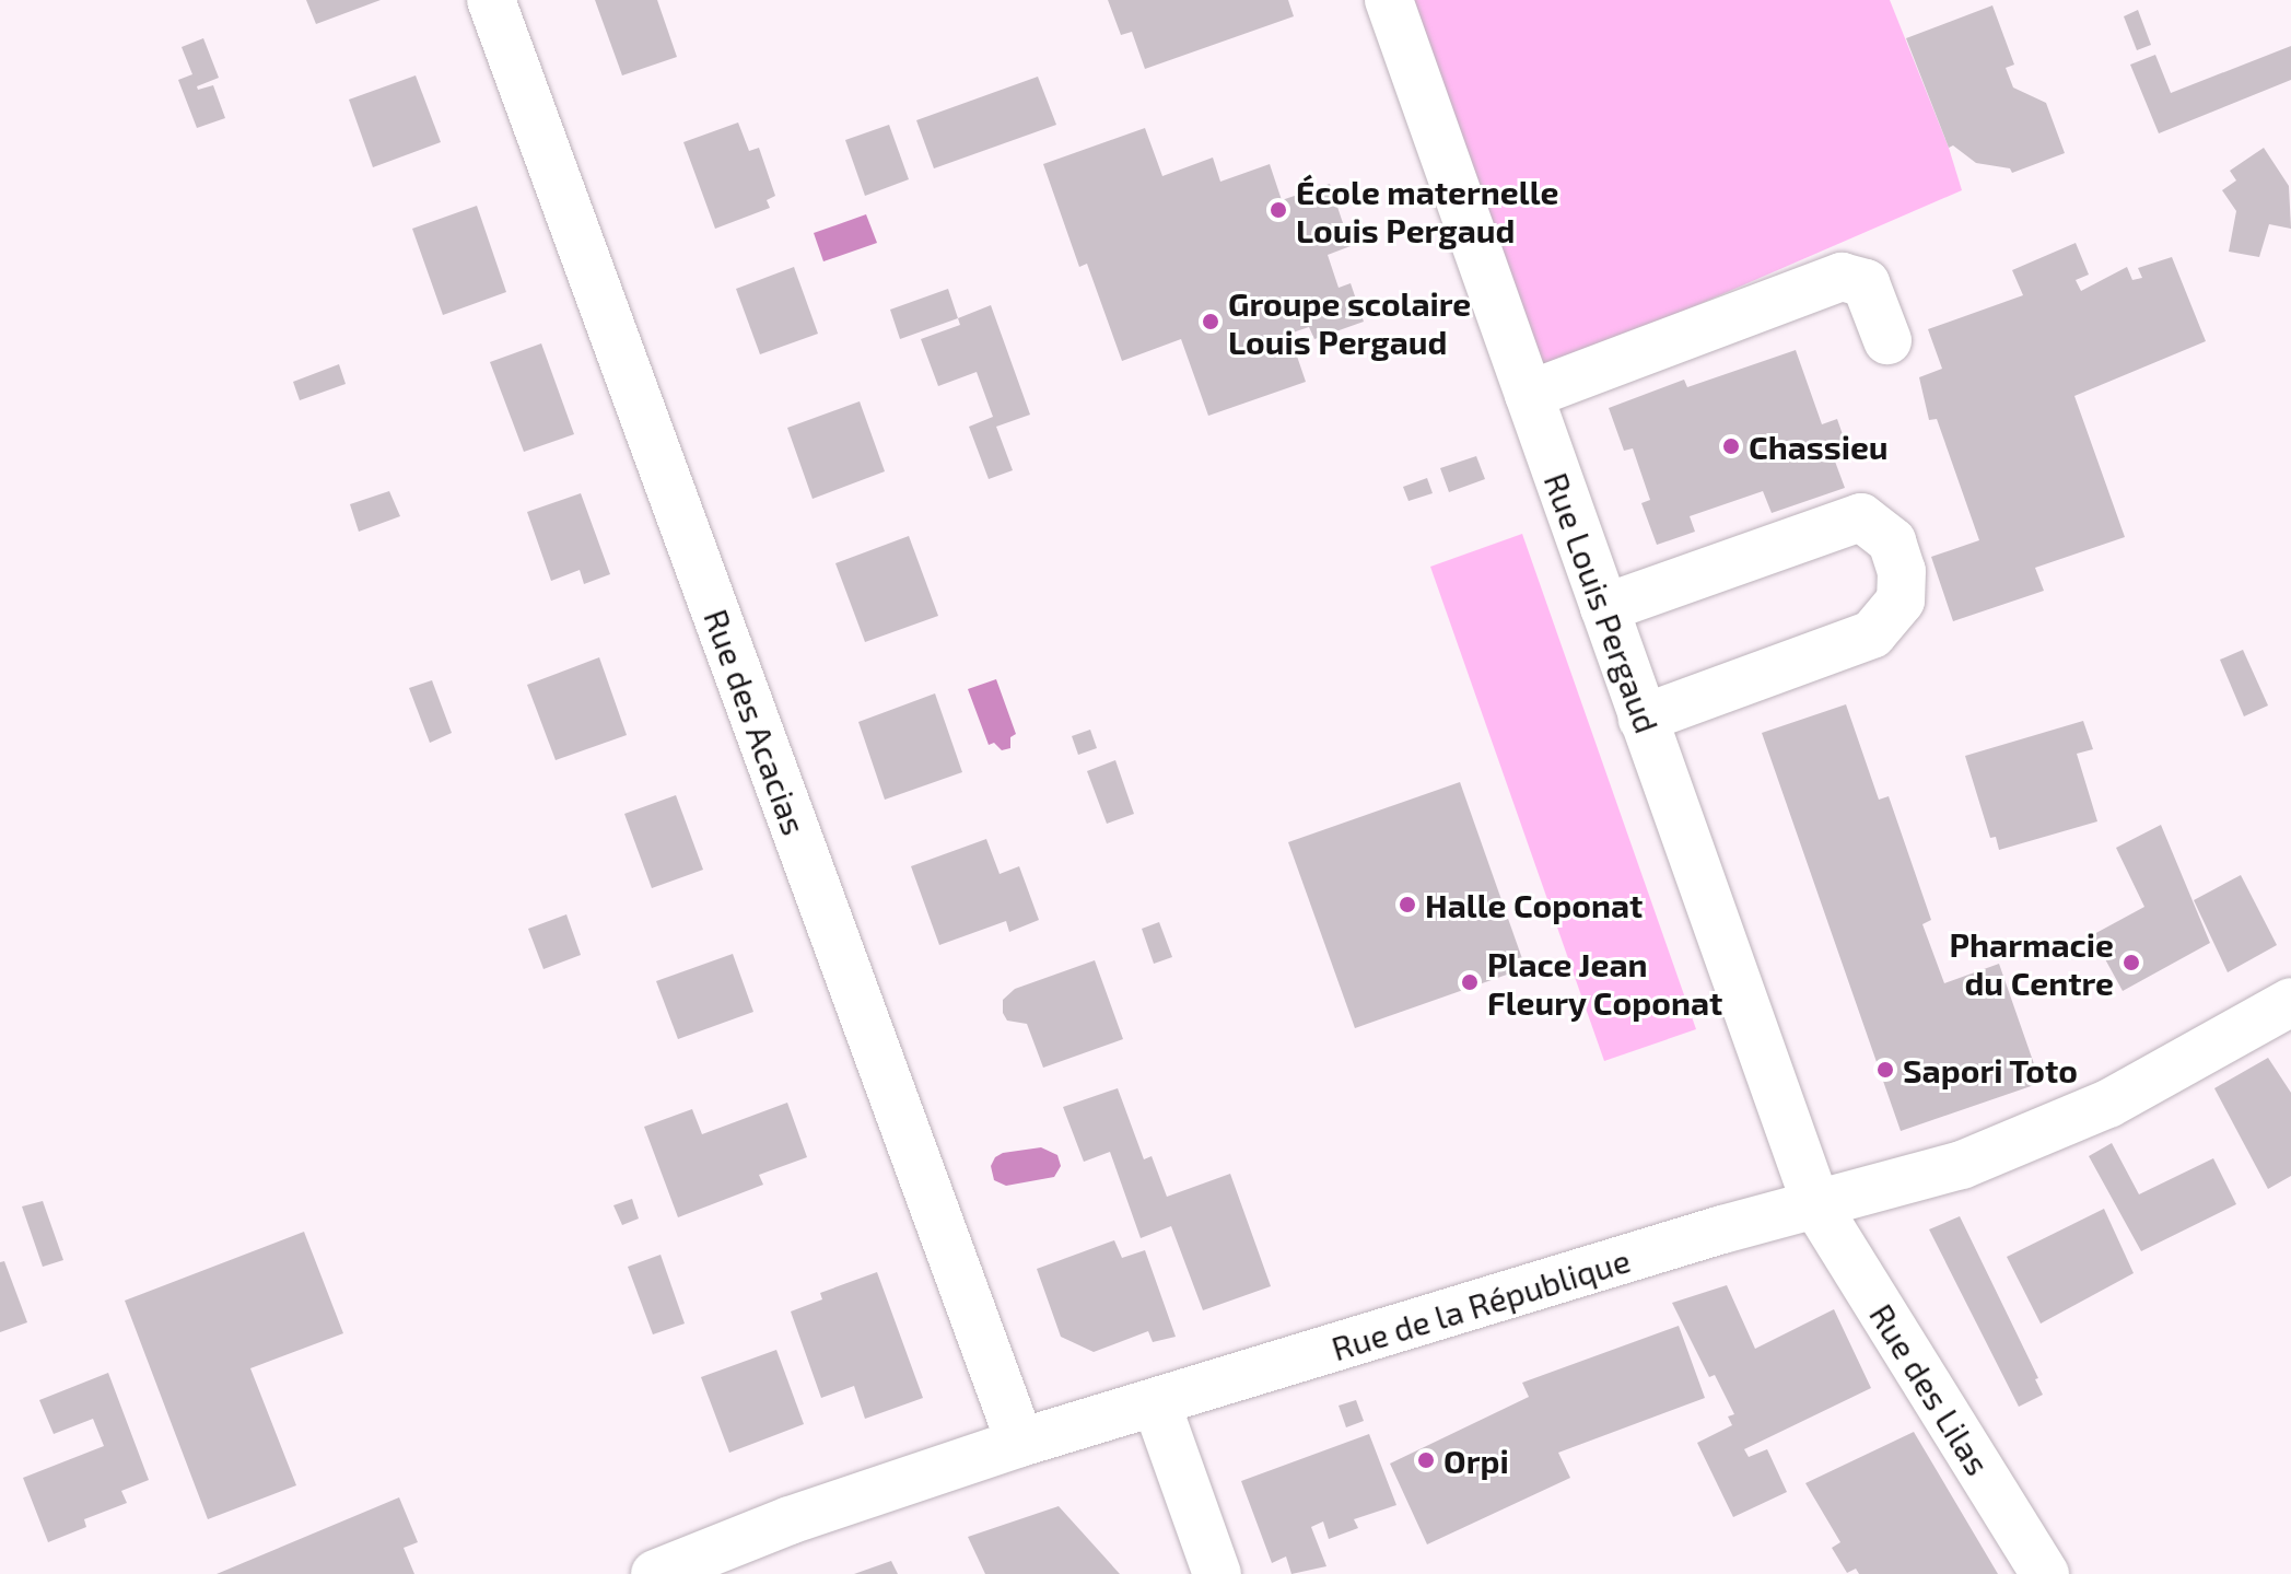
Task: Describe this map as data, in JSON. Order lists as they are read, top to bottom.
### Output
{
  "streets": {
    "street": [
      "Rue Louis Pergaud",
      "Rue des Acacias",
      "Rue de la République",
      "Rue des Lilas"
    ]
  },
  "crossings": [
    ["Rue Louis Pergaud", "Rue de la République"],
    ["Rue Louis Pergaud", "Rue des Lilas"],
    ["Rue des Acacias", "Rue de la République"],
    ["Rue de la République", "Rue des Lilas"]
  ],
  "places": [
    "École maternelle Louis Pergaud",
    "Groupe scolaire Louis Pergaud",
    "Chassieu",
    "Halle Coponat",
    "Pharmacie du Centre",
    "Place Jean Fleury Coponat",
    "Sapori Toto",
    "Orpi"
  ]
}
